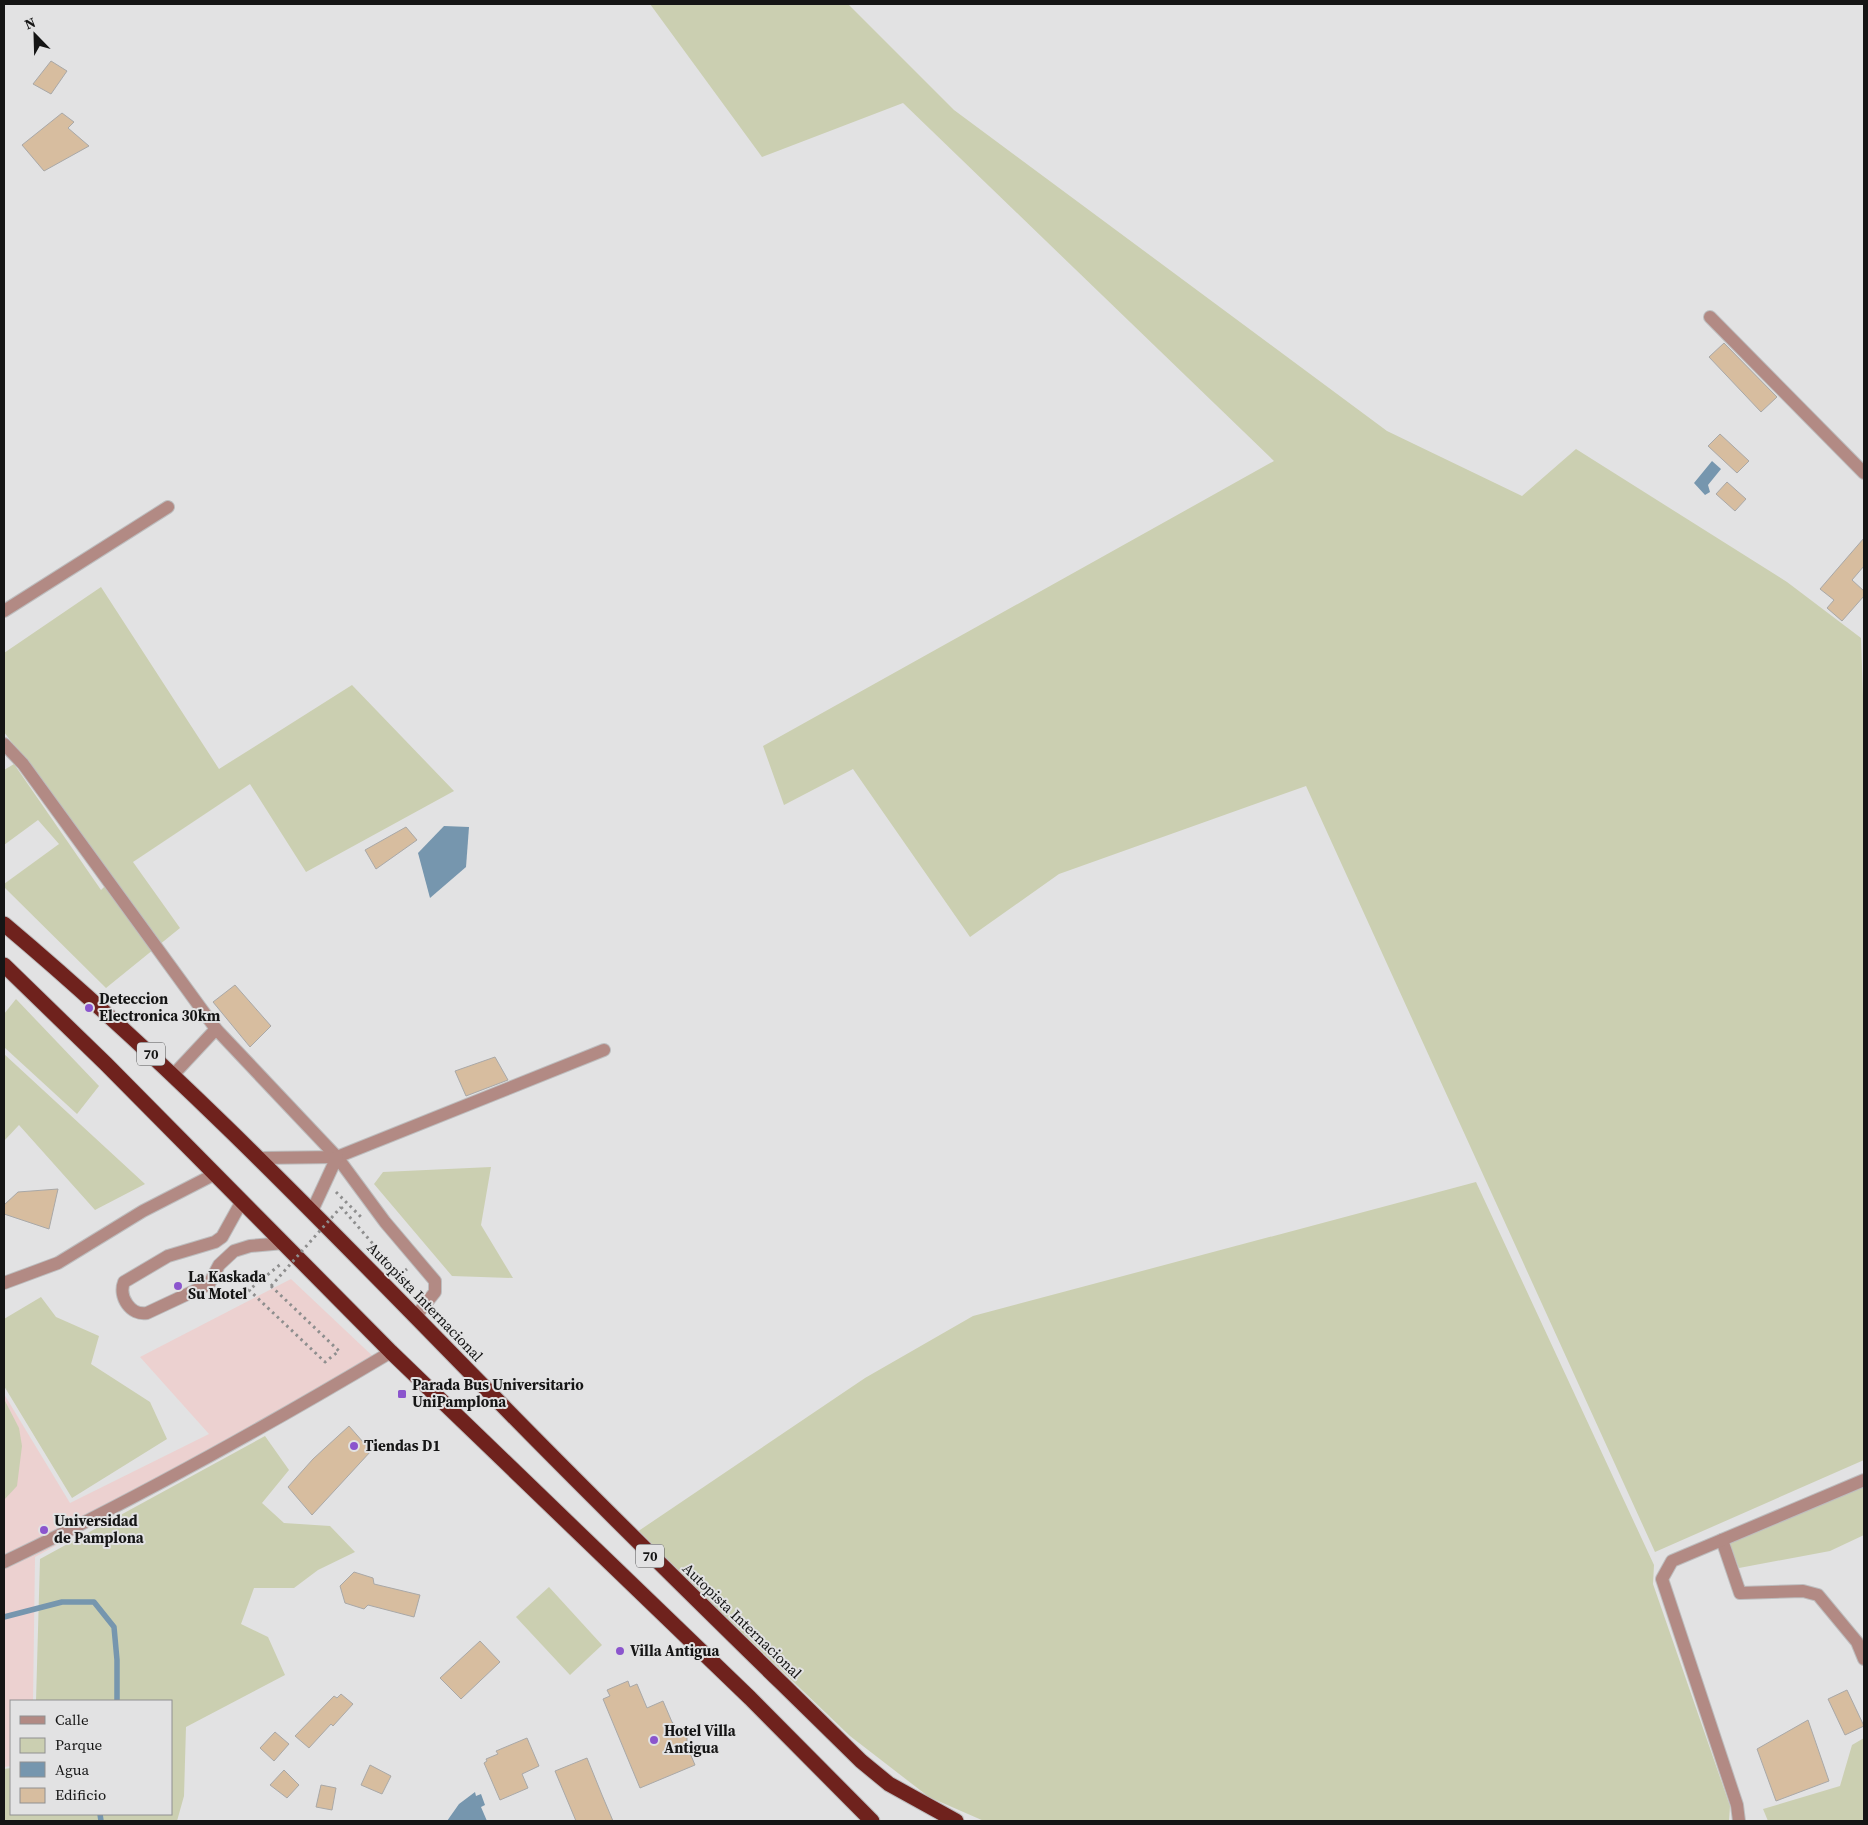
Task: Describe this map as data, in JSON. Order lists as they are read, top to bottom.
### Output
{
  "streets": {
    "highway": ["70", "Autopista Internacional"]
  },
  "places": {
    "other": [
      "Deteccion Electronica 30km",
      "La Kaskada Su Motel",
      "Tiendas D1",
      "Universidad de Pamplona",
      "Villa Antigua",
      "Hotel Villa Antigua"
    ],
    "transit": ["Parada Bus Universitario UniPamplona"]
  },
  "legend": [
    "Calle",
    "Parque",
    "Agua",
    "Edificio"
  ],
  "north": "top left"
}
